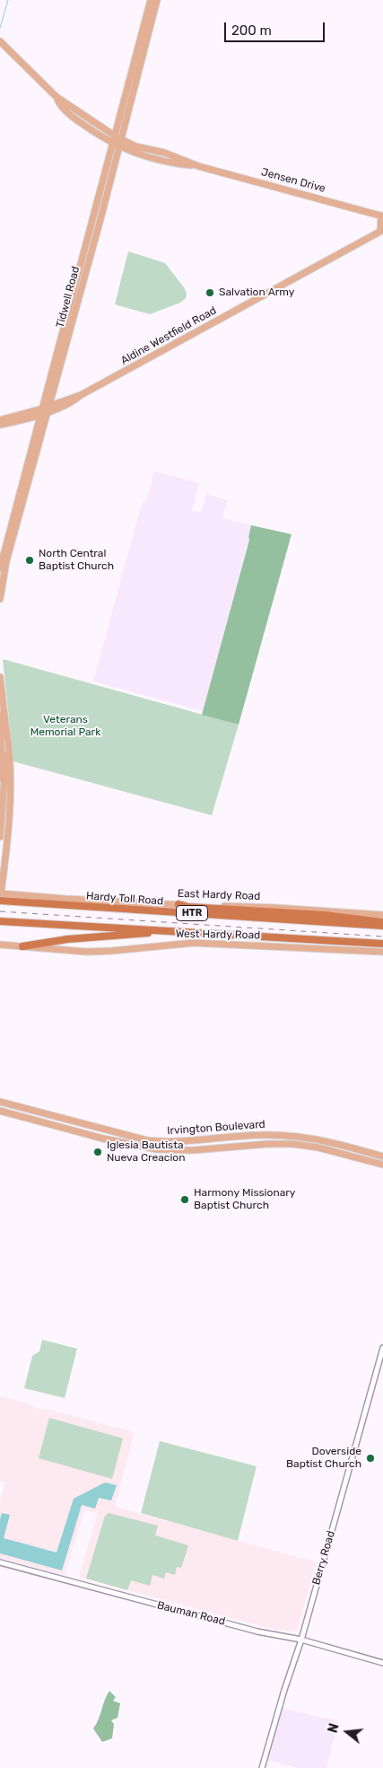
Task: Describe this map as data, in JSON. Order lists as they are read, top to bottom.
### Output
{
  "streets": {
    "highway": ["Hardy Toll Road", "HTR"],
    "main road": [
      "Jensen Drive",
      "Tidwell Road",
      "Aldine Westfield Road",
      "East Hardy Road",
      "West Hardy Road",
      "Irvington Boulevard"
    ],
    "street": ["Berry Road", "Bauman Road"]
  },
  "crossings": [
    ["Jensen Drive", "Tidwell Road"],
    ["Tidwell Road", "Aldine Westfield Road"],
    ["East Hardy Road", "Hardy Toll Road"],
    ["Berry Road", "Bauman Road"]
  ],
  "parks": ["Veterans Memorial Park"],
  "places": [
    "Salvation Army",
    "North Central Baptist Church",
    "Iglesia Bautista Nueva Creacion",
    "Harmony Missionary Baptist Church",
    "Doverside Baptist Church"
  ],
  "scale_bar": "200 m",
  "north": "left"
}
